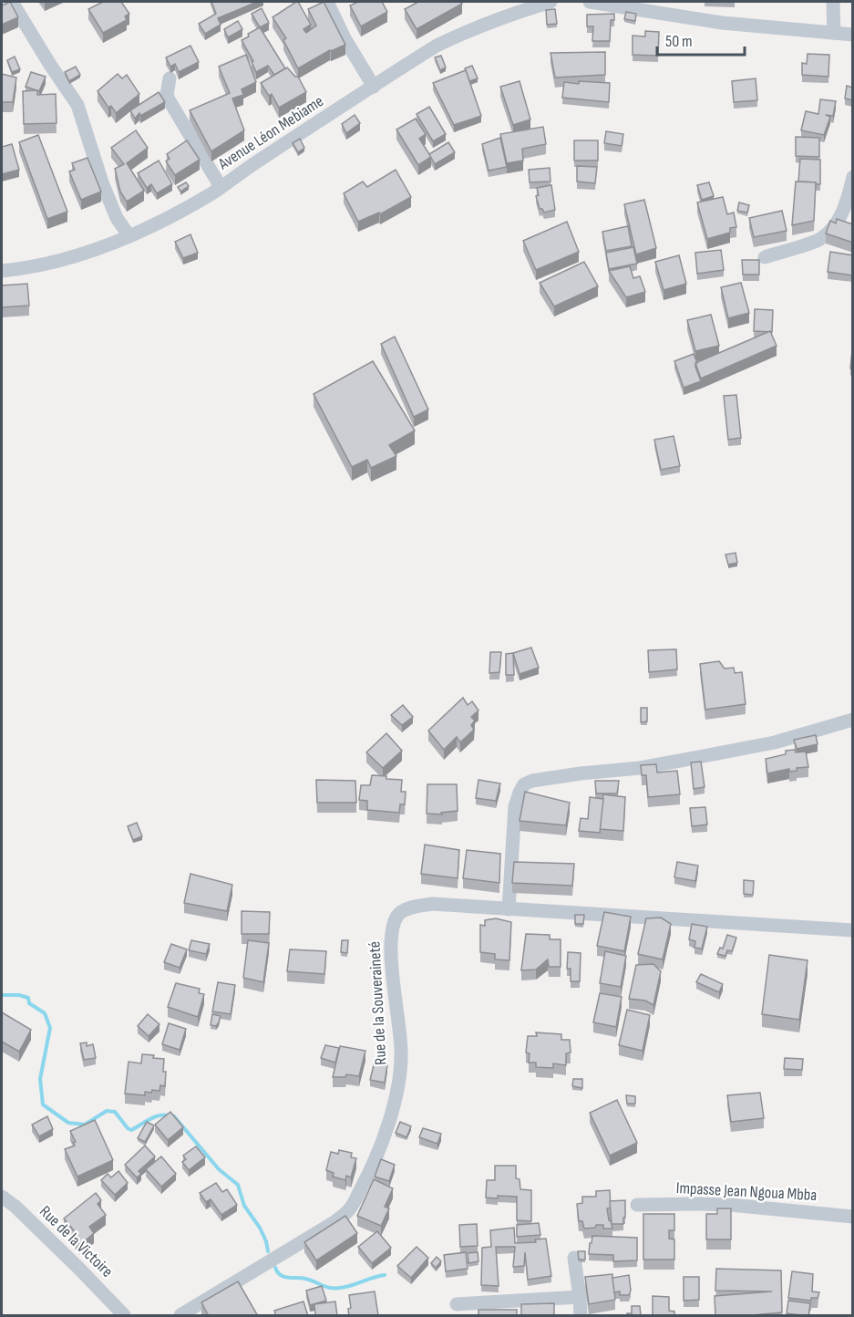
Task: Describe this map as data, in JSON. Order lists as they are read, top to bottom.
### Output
{
  "streets": {
    "street": [
      "Avenue Léon Mebiame",
      "Rue de la Souveraineté",
      "Impasse Jean Ngoua Mbba",
      "Rue de la Victoire"
    ]
  },
  "scale_bar": "50 m"
}
